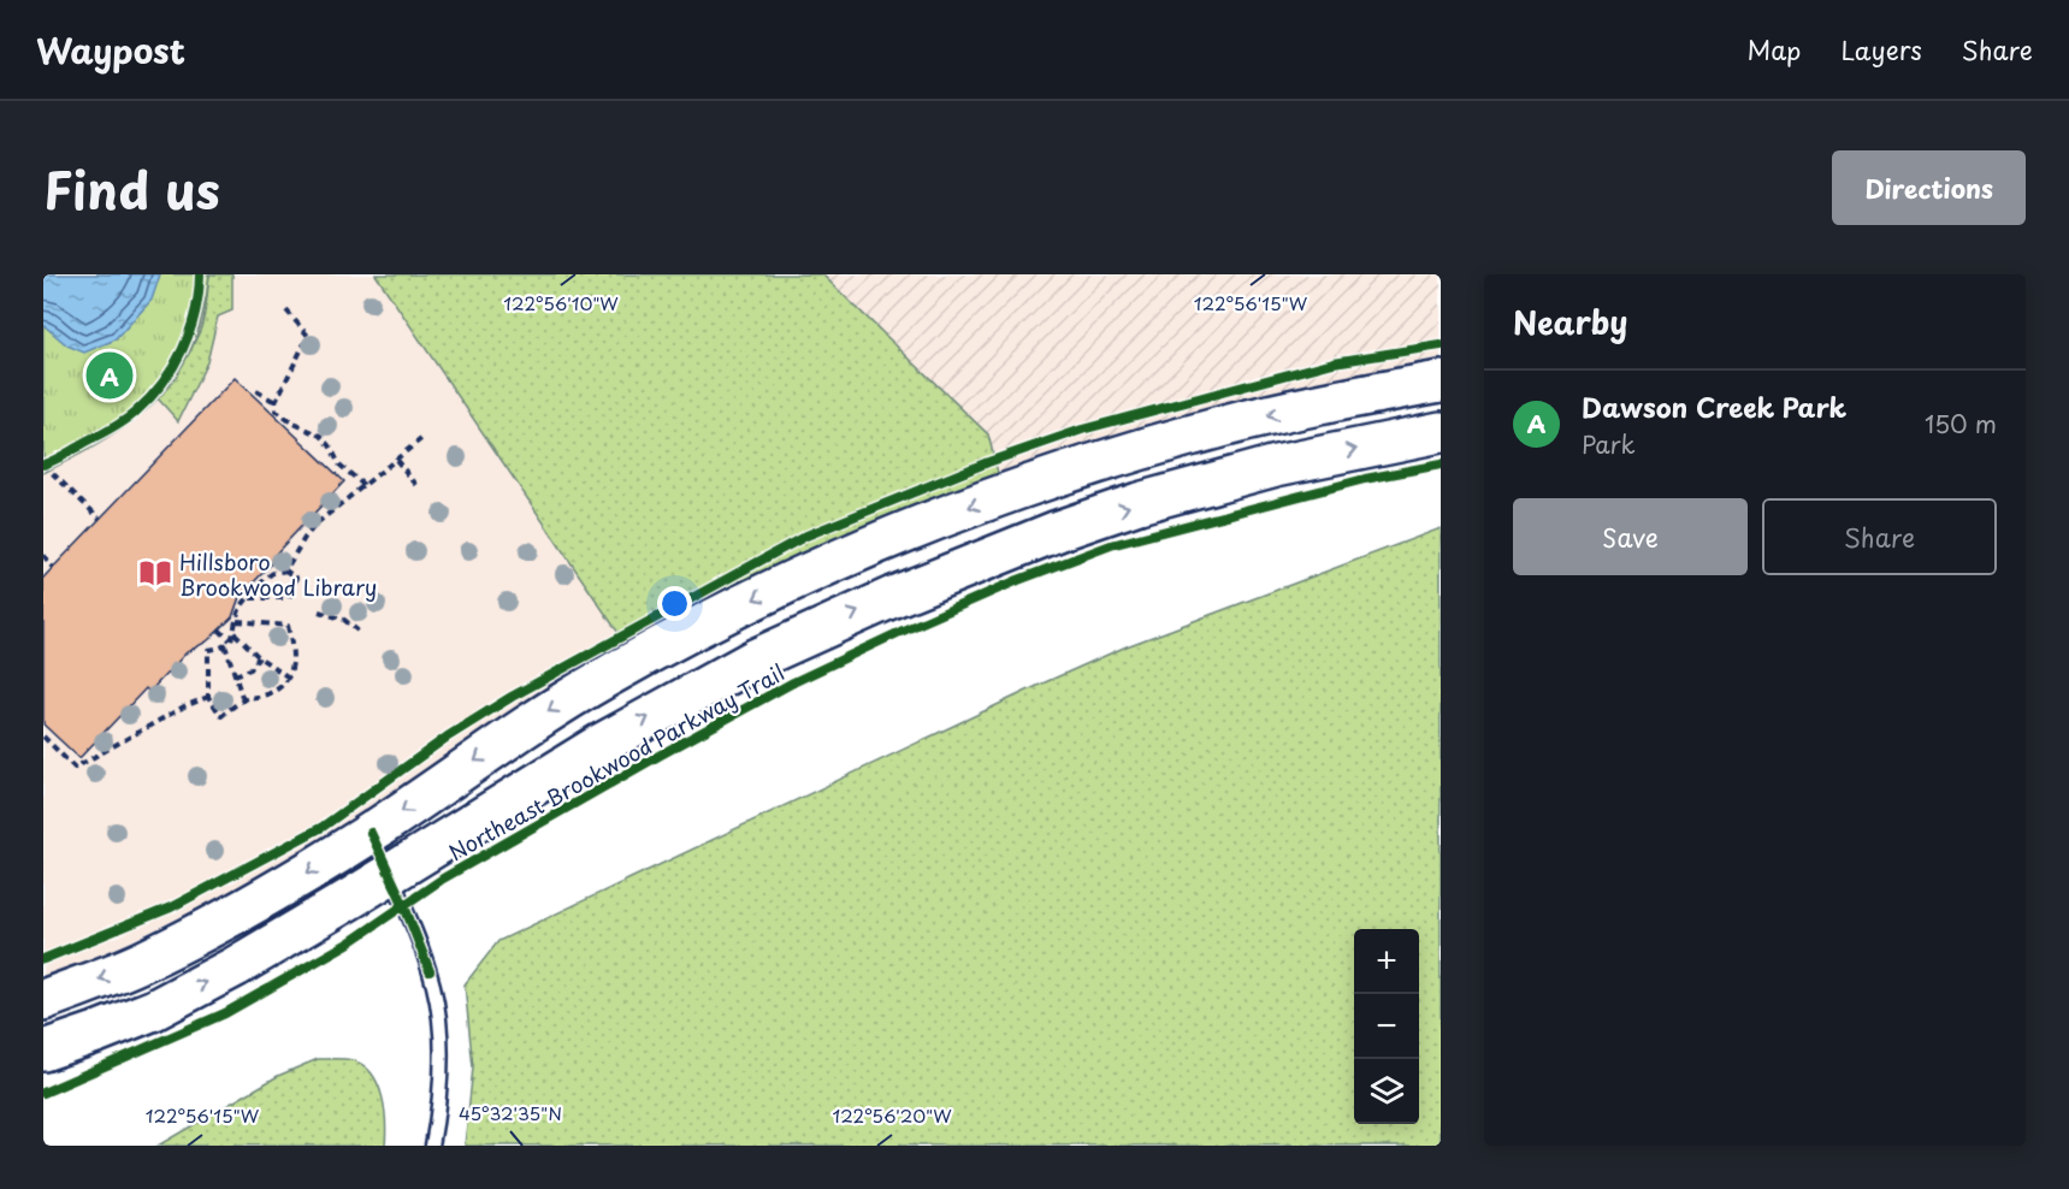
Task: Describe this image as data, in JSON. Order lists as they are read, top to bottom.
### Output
{
  "streets": {
    "cycle path": ["Northeast Brookwood Parkway Trail"]
  },
  "places": {
    "library": ["Hillsboro Brookwood Library"]
  },
  "page": {
    "header": "Waypost",
    "nav": ["Map", "Layers", "Share"],
    "title": "Find us",
    "buttons": [
      "Directions",
      ["Save", "Share"]
    ],
    "heading": "Nearby",
    "pins": "A",
    "list": [
      {
        "mark": "A",
        "name": "Dawson Creek Park",
        "note": "Park",
        "value": "150 m"
      }
    ],
    "map_buttons": ["+", "−"]
  },
  "coordinates": [
    "122°56'10\"W",
    "122°56'15\"W",
    "45°32'35\"N",
    "122°56'20\"W"
  ]
}
